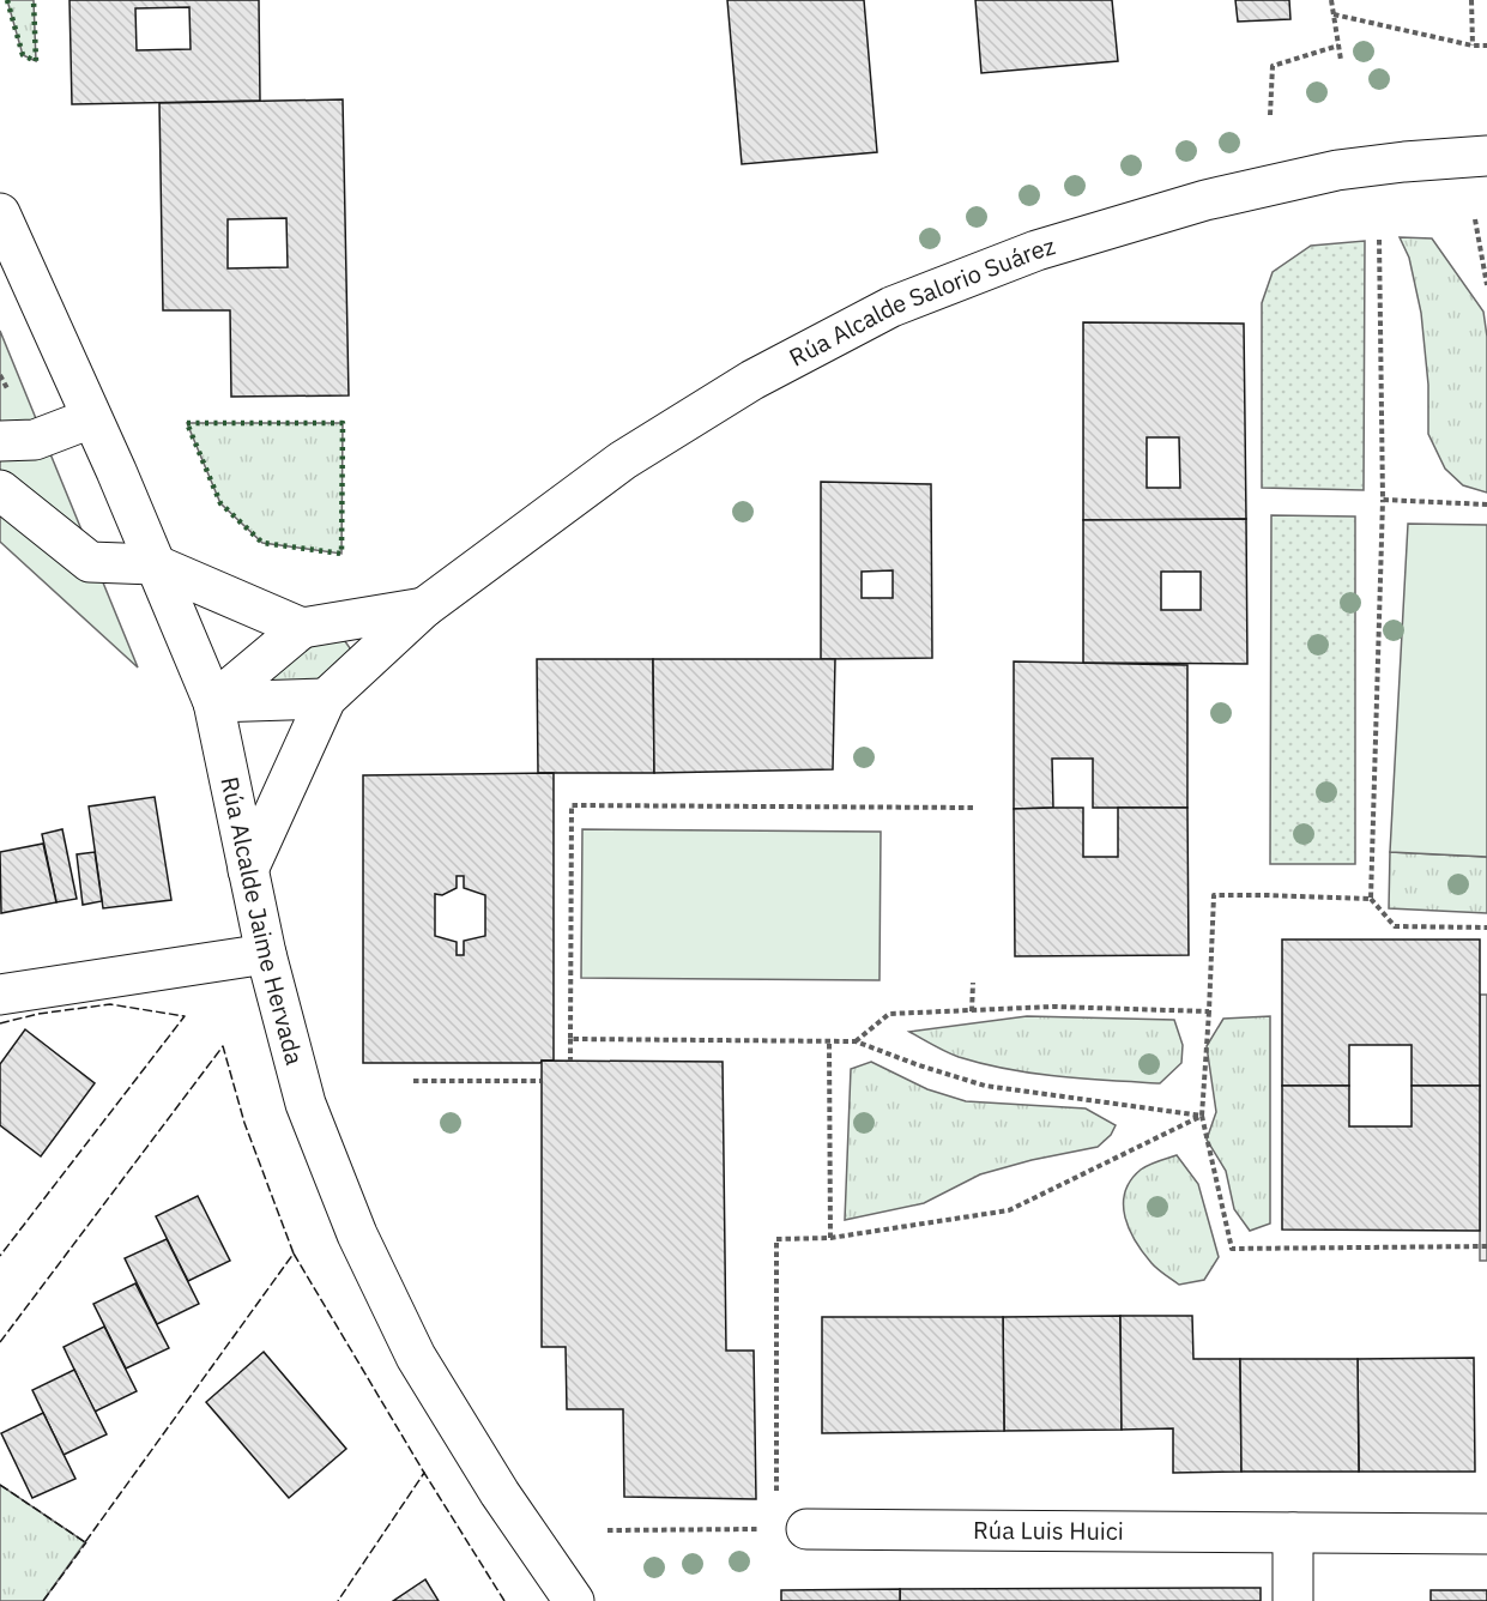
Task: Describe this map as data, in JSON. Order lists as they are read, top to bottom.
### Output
{
  "streets": {
    "street": ["Rúa Alcalde Salorio Suárez", "Rúa Alcalde Jaime Hervada", "Rúa Luis Huici"]
  },
  "crossings": [
    ["Rúa Alcalde Salorio Suárez", "Rúa Alcalde Jaime Hervada"]
  ]
}
